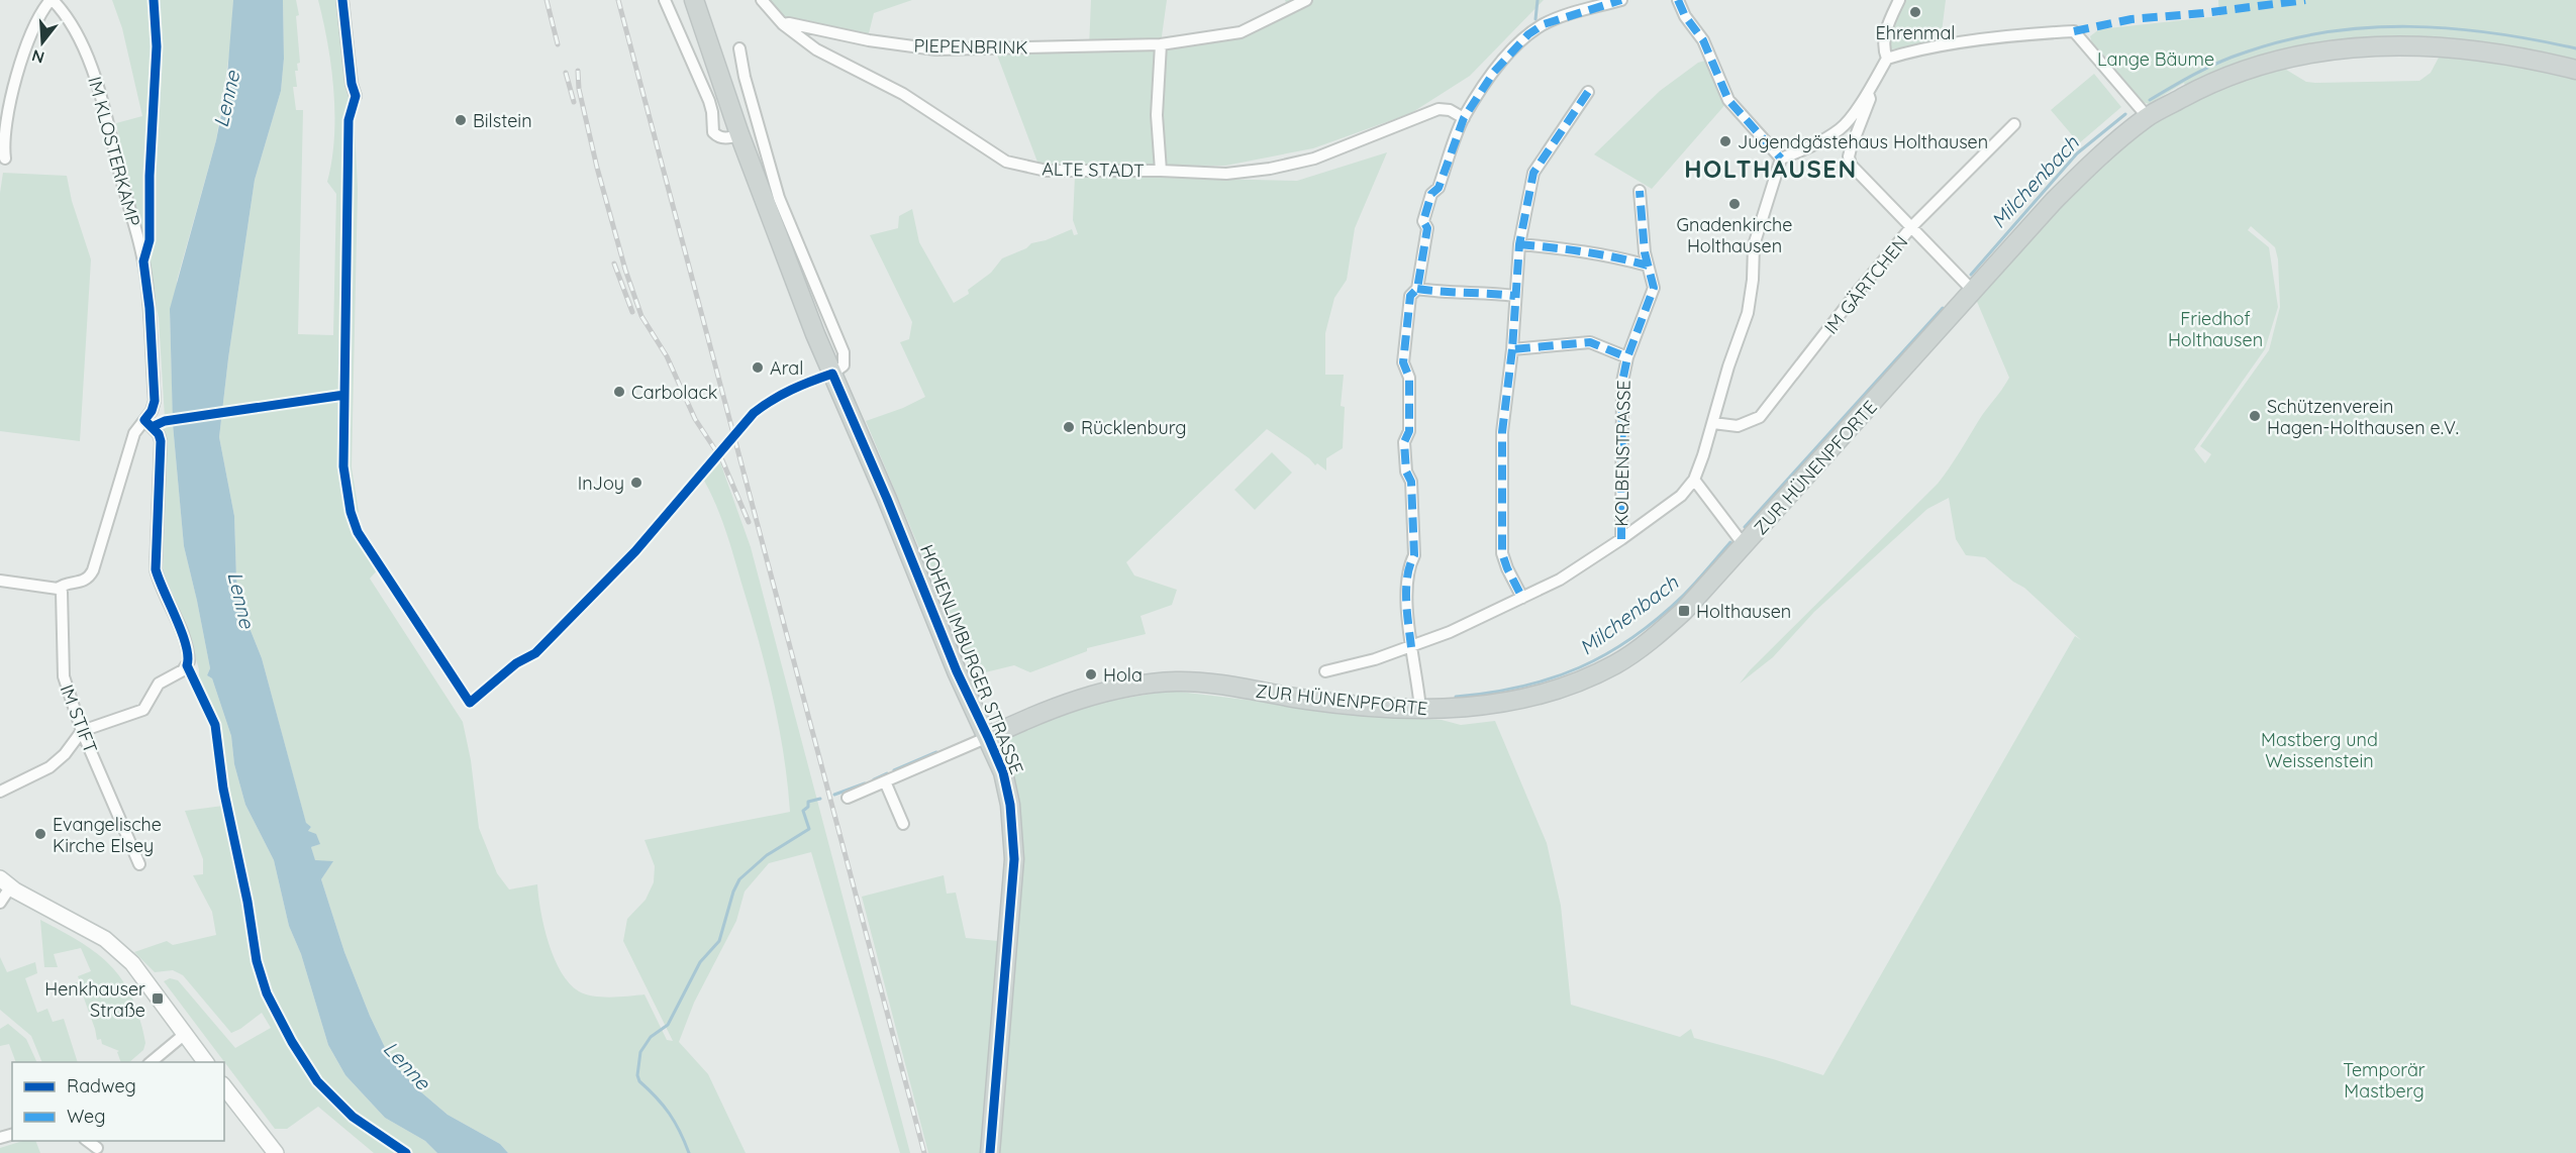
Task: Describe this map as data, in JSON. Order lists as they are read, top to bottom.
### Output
{
  "streets": {
    "main road": ["ZUR HÜNENPFORTE", "HOHENLIMBURGER STRASSE"],
    "street": [
      "PIEPENBRINK",
      "IM KLOSTERKAMP",
      "ALTE STADT",
      "IM GÄRTCHEN",
      "KOLBENSTRASSE",
      "IM STIFT"
    ]
  },
  "crossings": [
    ["PIEPENBRINK", "ALTE STADT"],
    ["IM KLOSTERKAMP", "IM STIFT"],
    ["ZUR HÜNENPFORTE", "HOHENLIMBURGER STRASSE"]
  ],
  "districts": ["HOLTHAUSEN"],
  "water": ["Lenne", "Milchenbach"],
  "parks": [
    "Lange Bäume",
    "Friedhof Holthausen",
    "Mastberg und Weissenstein",
    "Temporär Mastberg"
  ],
  "places": {
    "other": [
      "Ehrenmal",
      "Bilstein",
      "Jugendgästehaus Holthausen",
      "Gnadenkirche Holthausen",
      "Aral",
      "Carbolack",
      "Schützenverein Hagen-Holthausen e.V.",
      "Rücklenburg",
      "InJoy",
      "Hola",
      "Evangelische Kirche Elsey"
    ],
    "transit": ["Holthausen", "Henkhauser Straße"]
  },
  "legend": ["Radweg", "Weg"],
  "north": "bottom"
}
